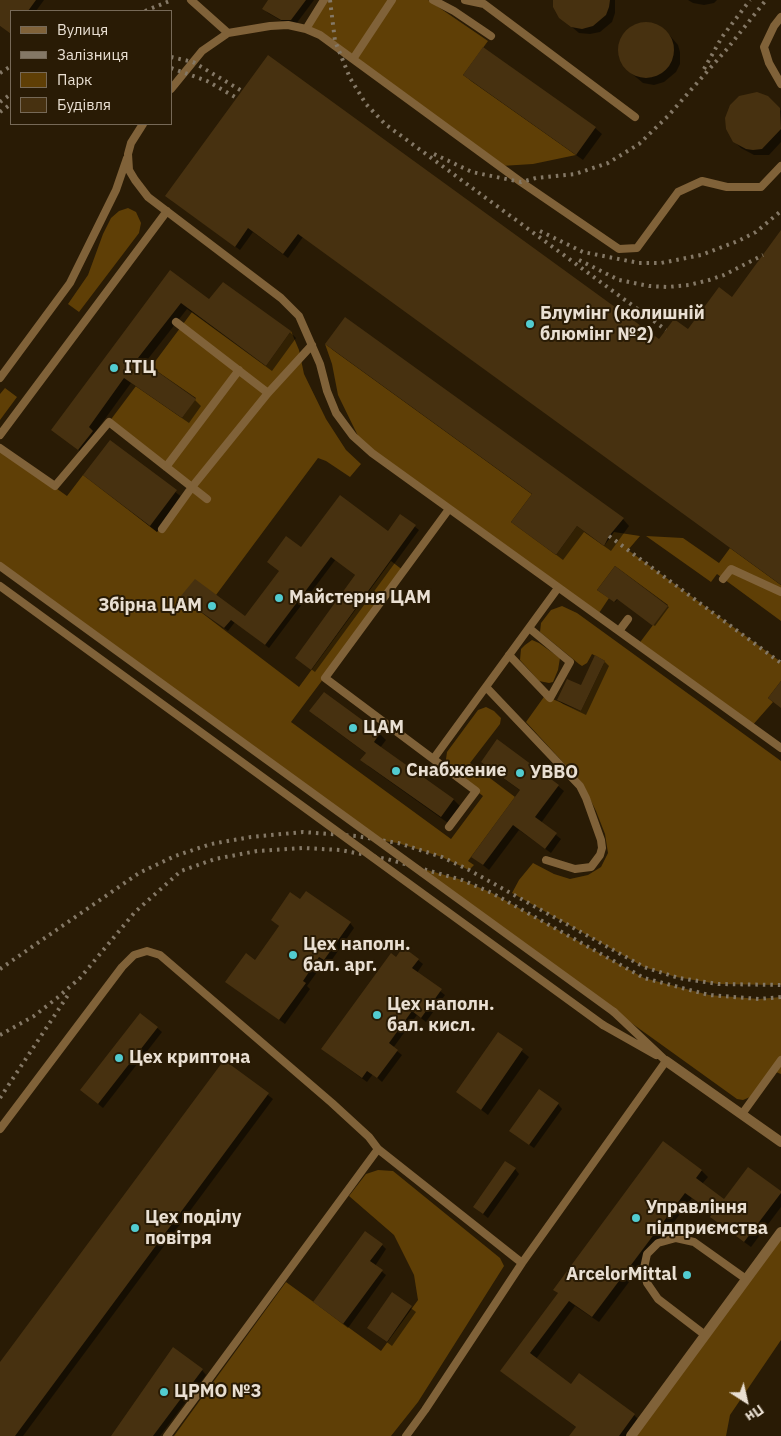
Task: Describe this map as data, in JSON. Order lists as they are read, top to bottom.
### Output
{
  "places": [
    "Блумінг (колишній блюмінг №2)",
    "ІТЦ",
    "Майстерня ЦАМ",
    "Збірна ЦАМ",
    "ЦАМ",
    "Снабжение",
    "УВВО",
    "Цех наполн. бал. арг.",
    "Цех наполн. бал. кисл.",
    "Цех криптона",
    "Управління підприємства",
    "Цех поділу повітря",
    "ArcelorMittal",
    "ЦРМО №3"
  ],
  "legend": [
    "Вулиця",
    "Залізниця",
    "Парк",
    "Будівля"
  ],
  "north": "bottom right"
}
